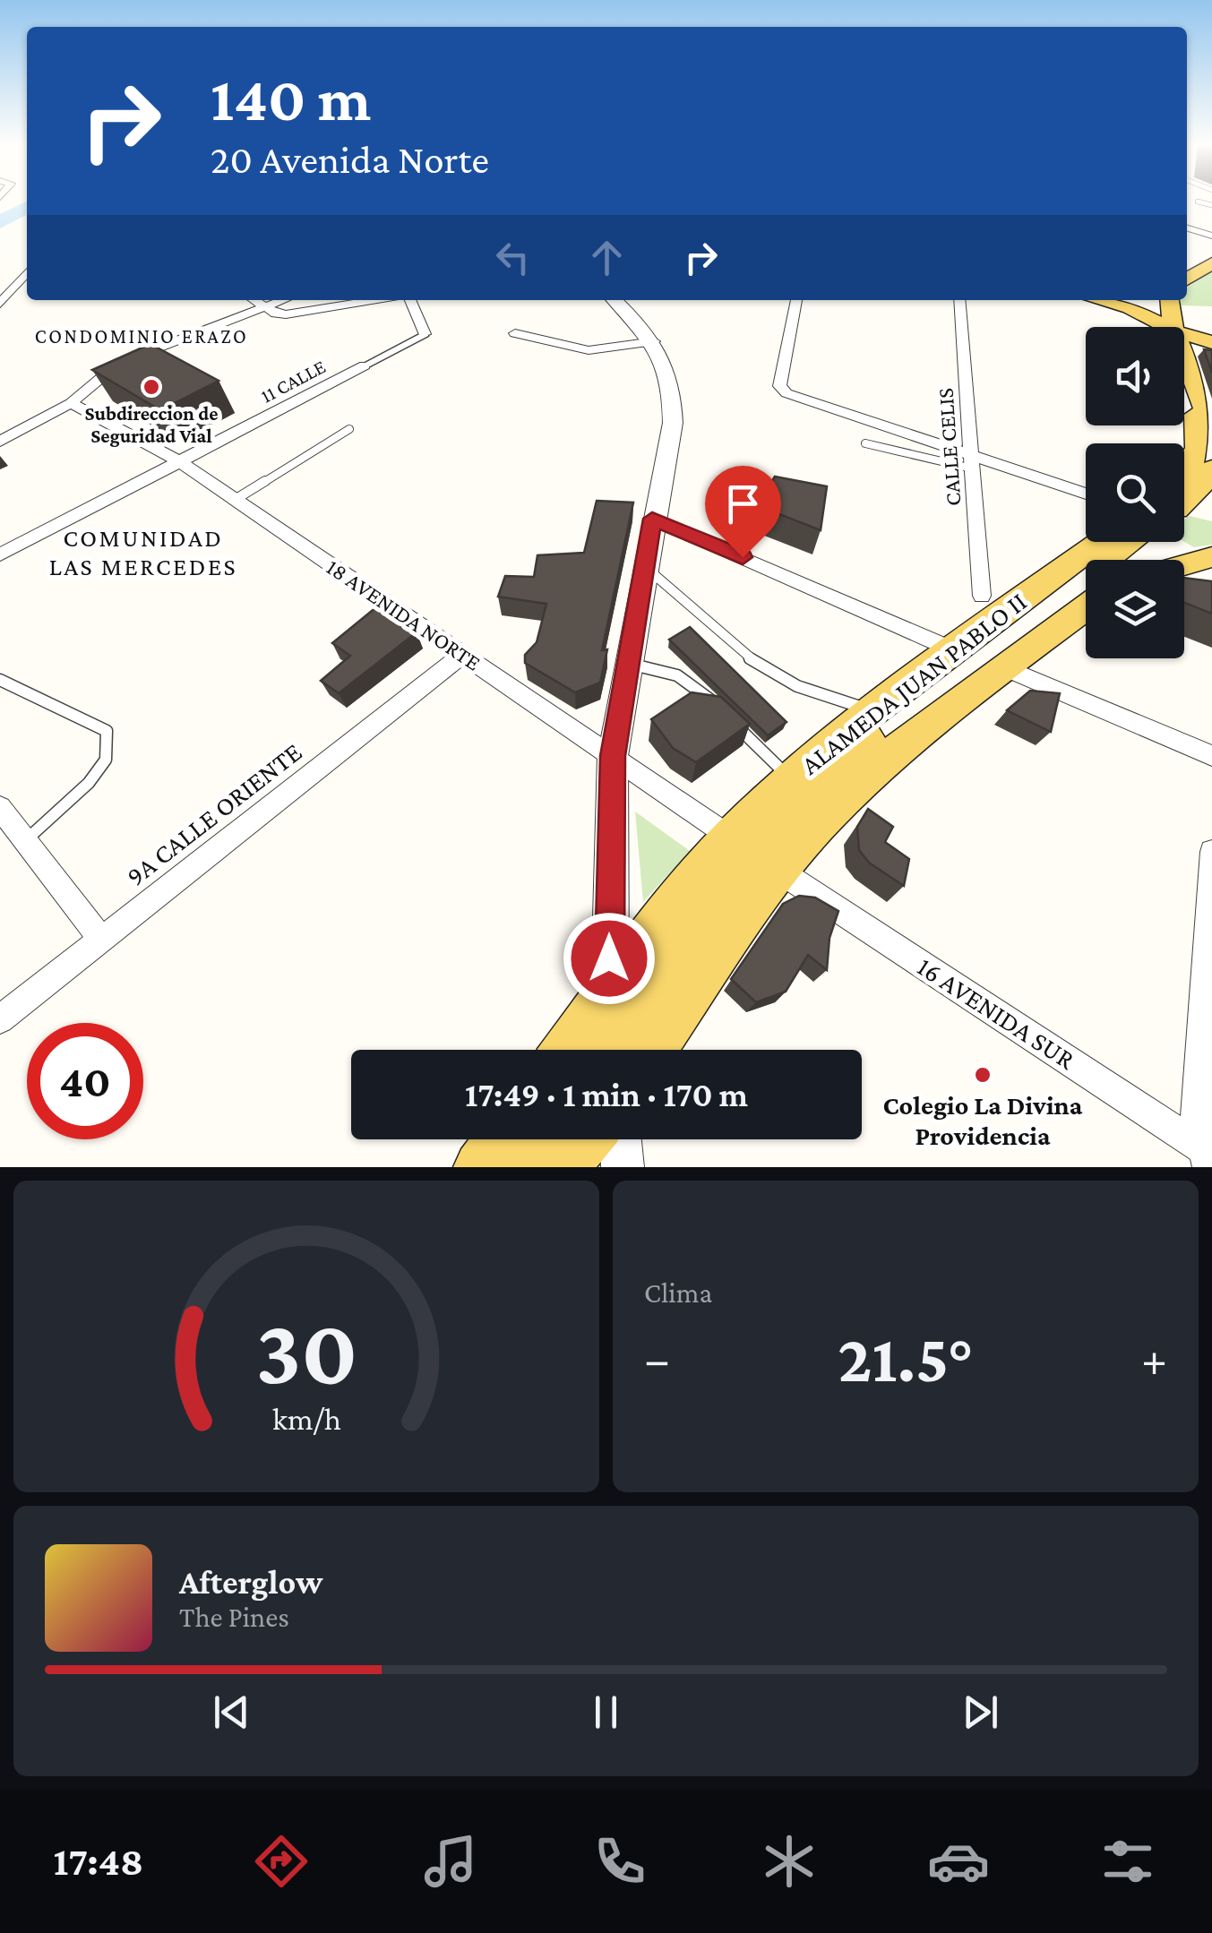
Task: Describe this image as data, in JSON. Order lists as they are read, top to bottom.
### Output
{
  "streets": {
    "main road": ["ALAMEDA JUAN PABLO II"],
    "street": [
      "11 CALLE",
      "CALLE CELIS",
      "18 AVENIDA NORTE",
      "9A CALLE ORIENTE",
      "16 AVENIDA SUR"
    ]
  },
  "crossings": [
    ["11 CALLE", "18 AVENIDA NORTE"],
    ["18 AVENIDA NORTE", "ALAMEDA JUAN PABLO II"],
    ["18 AVENIDA NORTE", "9A CALLE ORIENTE"],
    ["ALAMEDA JUAN PABLO II", "16 AVENIDA SUR"]
  ],
  "districts": ["CONDOMINIO ERAZO", "COMUNIDAD LAS MERCEDES"],
  "places": ["Subdireccion de Seguridad Vial", "Colegio La Divina Providencia"],
  "page": {
    "turn": ["140 m", "20 Avenida Norte"],
    "limit": "40",
    "trip": "17:49 · 1 min · 170 m",
    "tile": "Clima",
    "heat": ["−", "21.5°", "+"],
    "song": ["Afterglow", "The Pines"],
    "tabs": "17:48",
    "gauge": ["30", "km/h"]
  }
}
